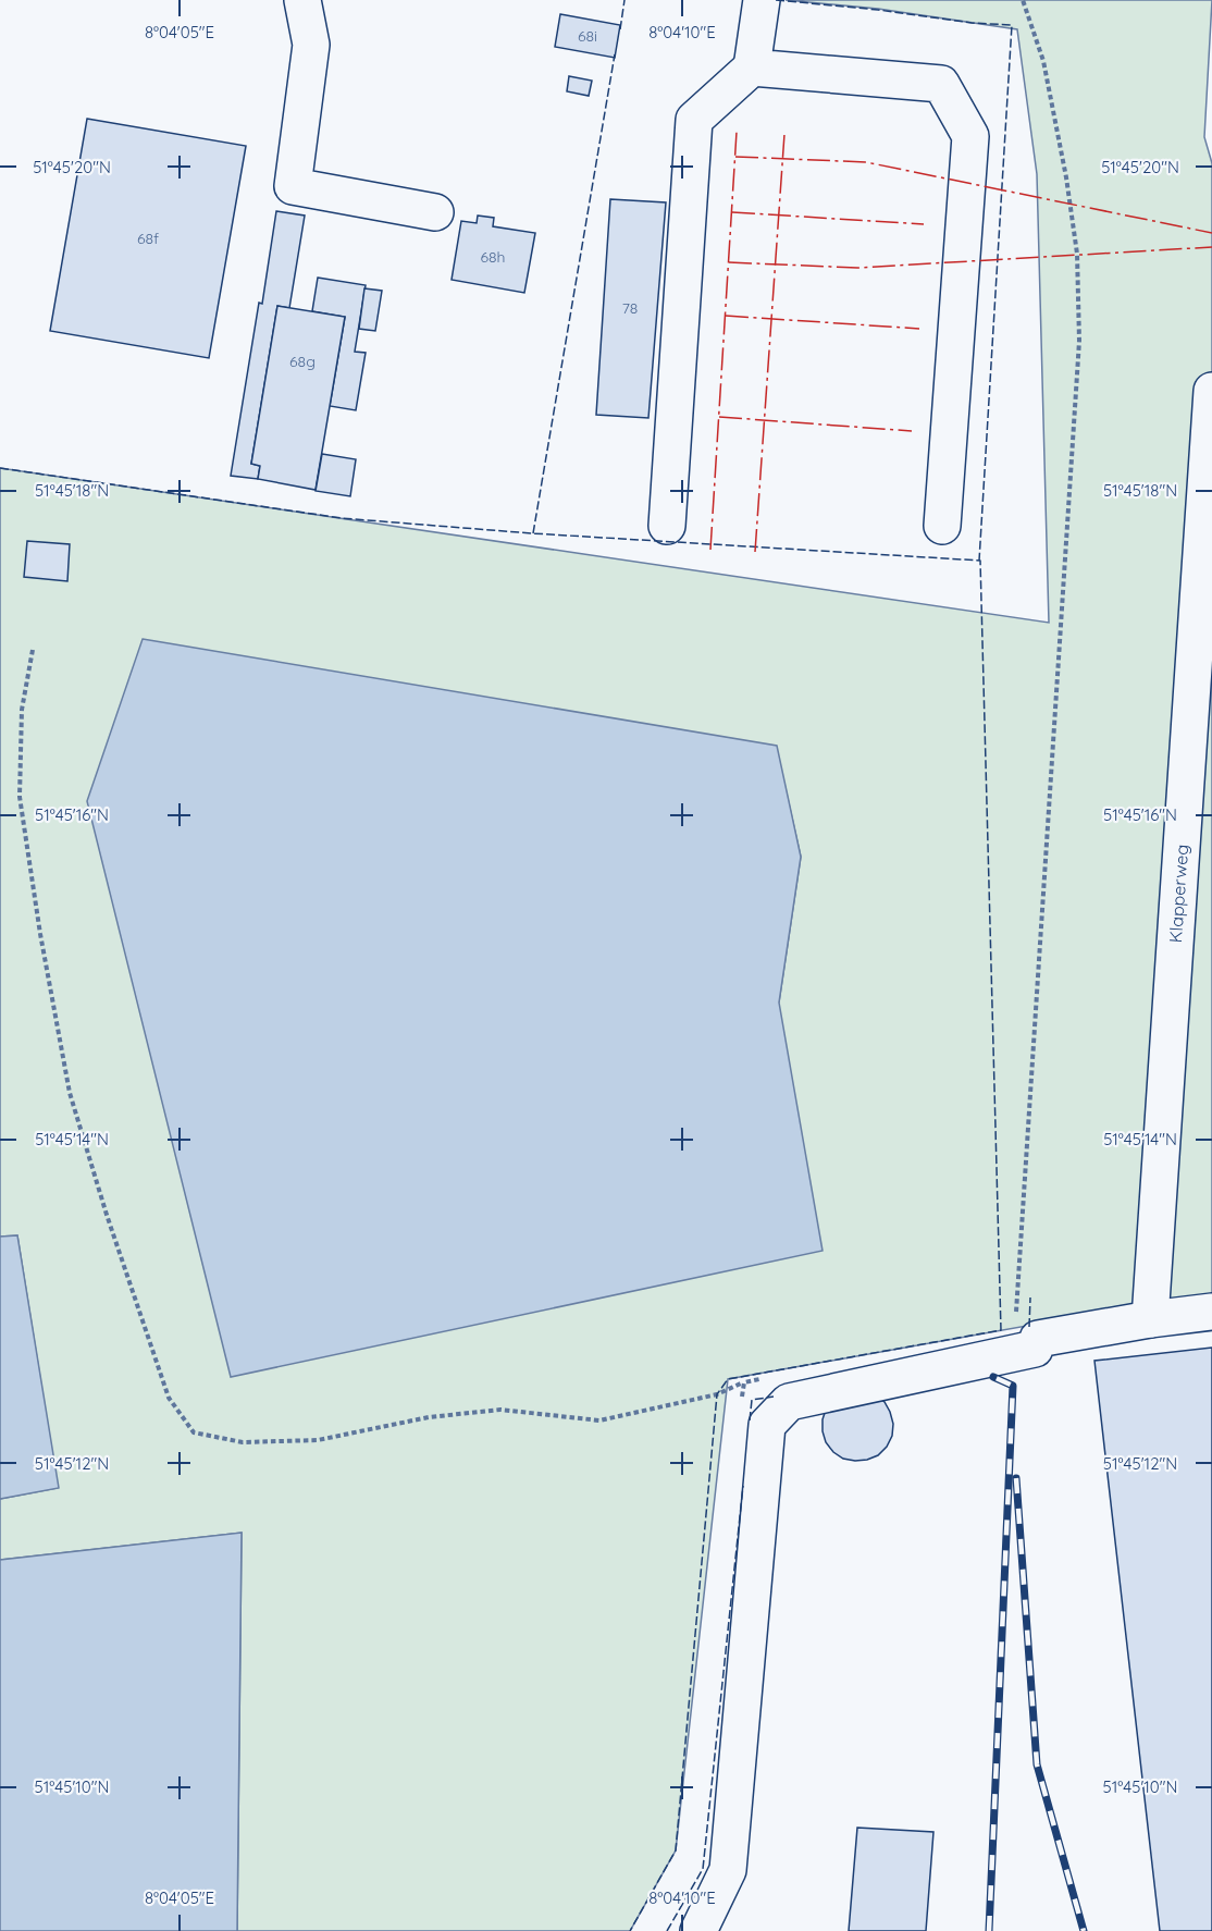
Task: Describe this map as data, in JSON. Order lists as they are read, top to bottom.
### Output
{
  "streets": {
    "lane": ["Klapperweg"]
  },
  "house_numbers": [
    "68i",
    "68f",
    "68h",
    "78",
    "68g"
  ],
  "coordinates": [
    "8°04'05\"E",
    "8°04'10\"E",
    "51°45'20\"N",
    "51°45'18\"N",
    "51°45'16\"N",
    "51°45'14\"N",
    "51°45'12\"N",
    "51°45'10\"N"
  ]
}
